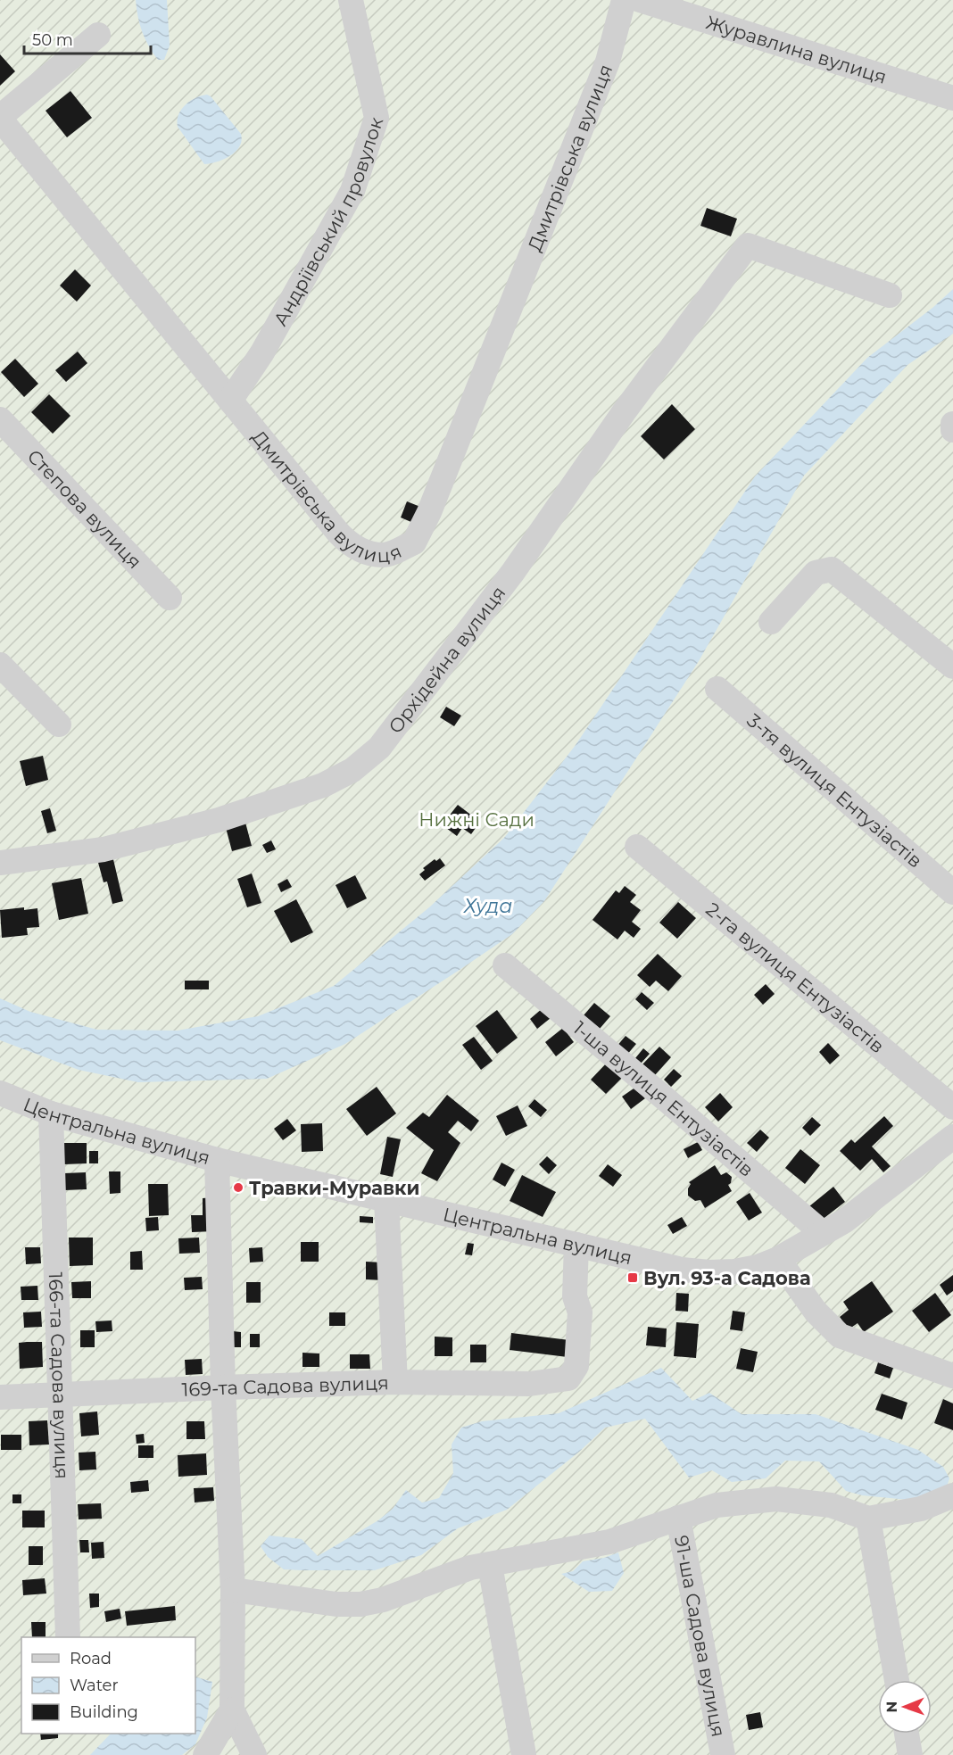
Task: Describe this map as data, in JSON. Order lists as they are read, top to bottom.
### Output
{
  "streets": {
    "street": [
      "Журавлина вулиця",
      "Дмитрівська вулиця",
      "Андріївський провулок",
      "Степова вулиця",
      "Орхідейна вулиця",
      "3-тя вулиця Ентузіастів",
      "2-га вулиця Ентузіастів",
      "1-ша вулиця Ентузіастів",
      "Центральна вулиця",
      "166-та Садова вулиця",
      "169-та Садова вулиця",
      "91-ша Садова вулиця"
    ]
  },
  "crossings": [
    ["Дмитрівська вулиця", "Андріївський провулок"],
    ["1-ша вулиця Ентузіастів", "Центральна вулиця"],
    ["Центральна вулиця", "166-та Садова вулиця"],
    ["Центральна вулиця", "169-та Садова вулиця"],
    ["166-та Садова вулиця", "169-та Садова вулиця"]
  ],
  "water": ["Худа"],
  "parks": ["Нижні Сади"],
  "places": {
    "other": ["Травки-Муравки"],
    "transit": ["Вул. 93-а Садова"]
  },
  "legend": ["Road", "Water", "Building"],
  "scale_bar": "50 m",
  "north": "left"
}
